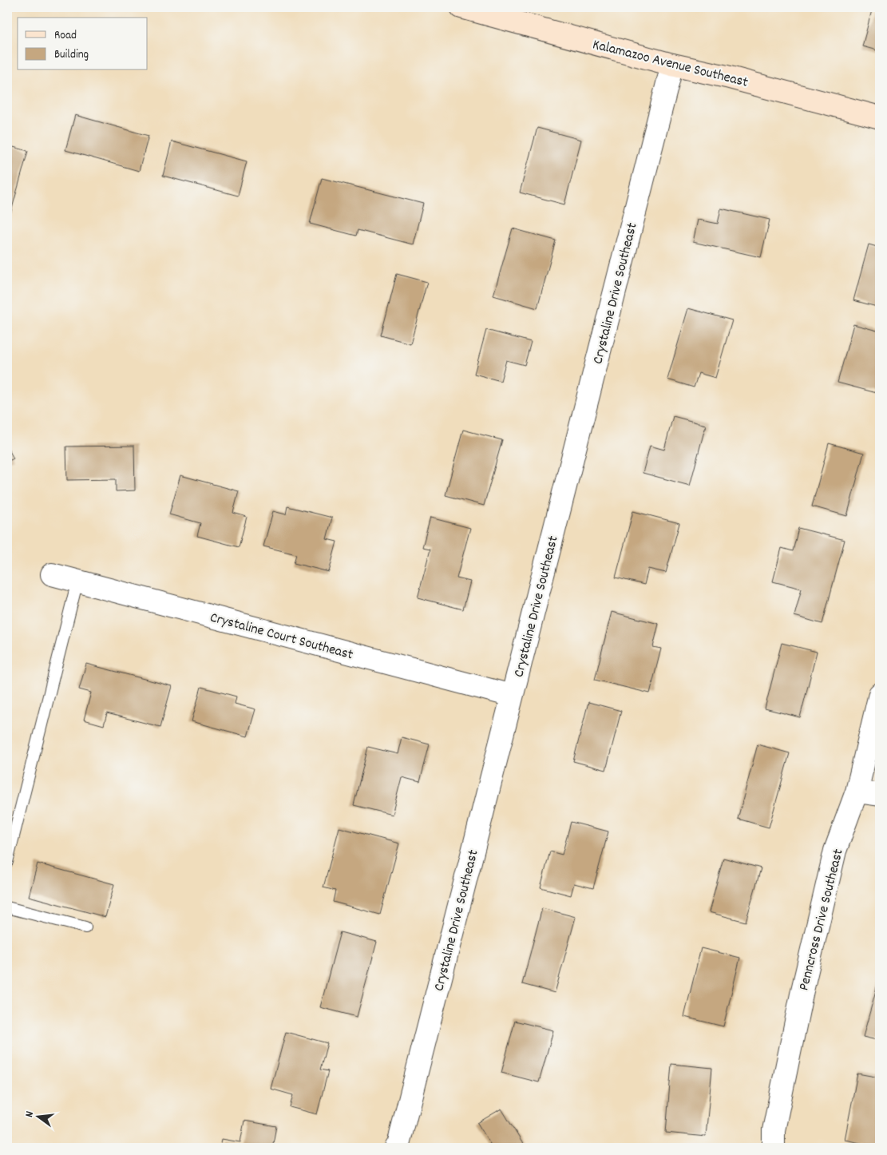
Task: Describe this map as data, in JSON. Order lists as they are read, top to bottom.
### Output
{
  "streets": {
    "street": [
      "Kalamazoo Avenue Southeast",
      "Crystaline Drive Southeast",
      "Crystaline Court Southeast",
      "Penncross Drive Southeast"
    ]
  },
  "crossings": [
    ["Kalamazoo Avenue Southeast", "Crystaline Drive Southeast"],
    ["Crystaline Drive Southeast", "Crystaline Court Southeast"]
  ],
  "legend": ["Road", "Building"],
  "north": "left"
}
